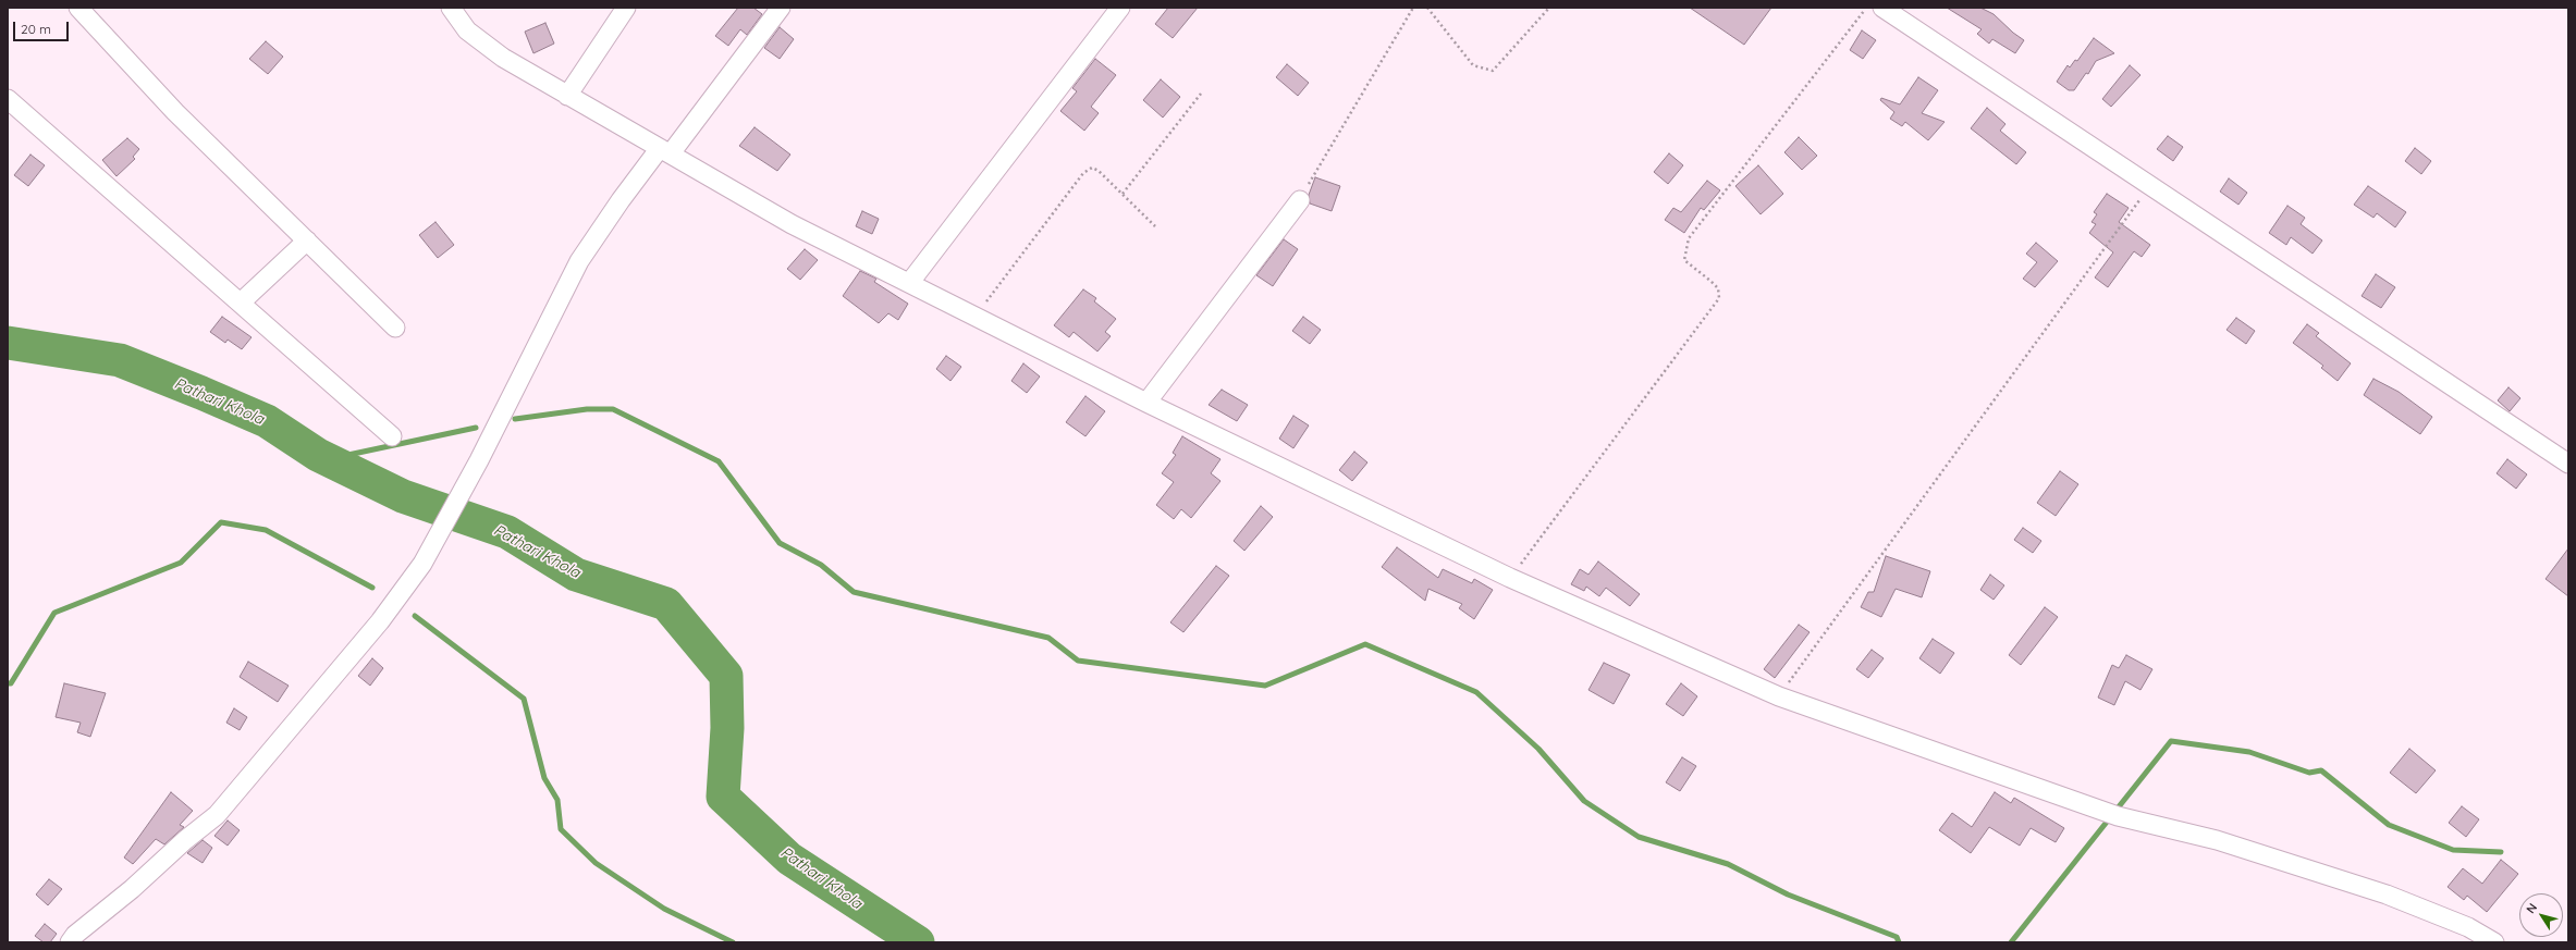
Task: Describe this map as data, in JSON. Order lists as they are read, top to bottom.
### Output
{
  "water": ["Pathari Khola"],
  "scale_bar": "20 m",
  "north": "top left"
}
